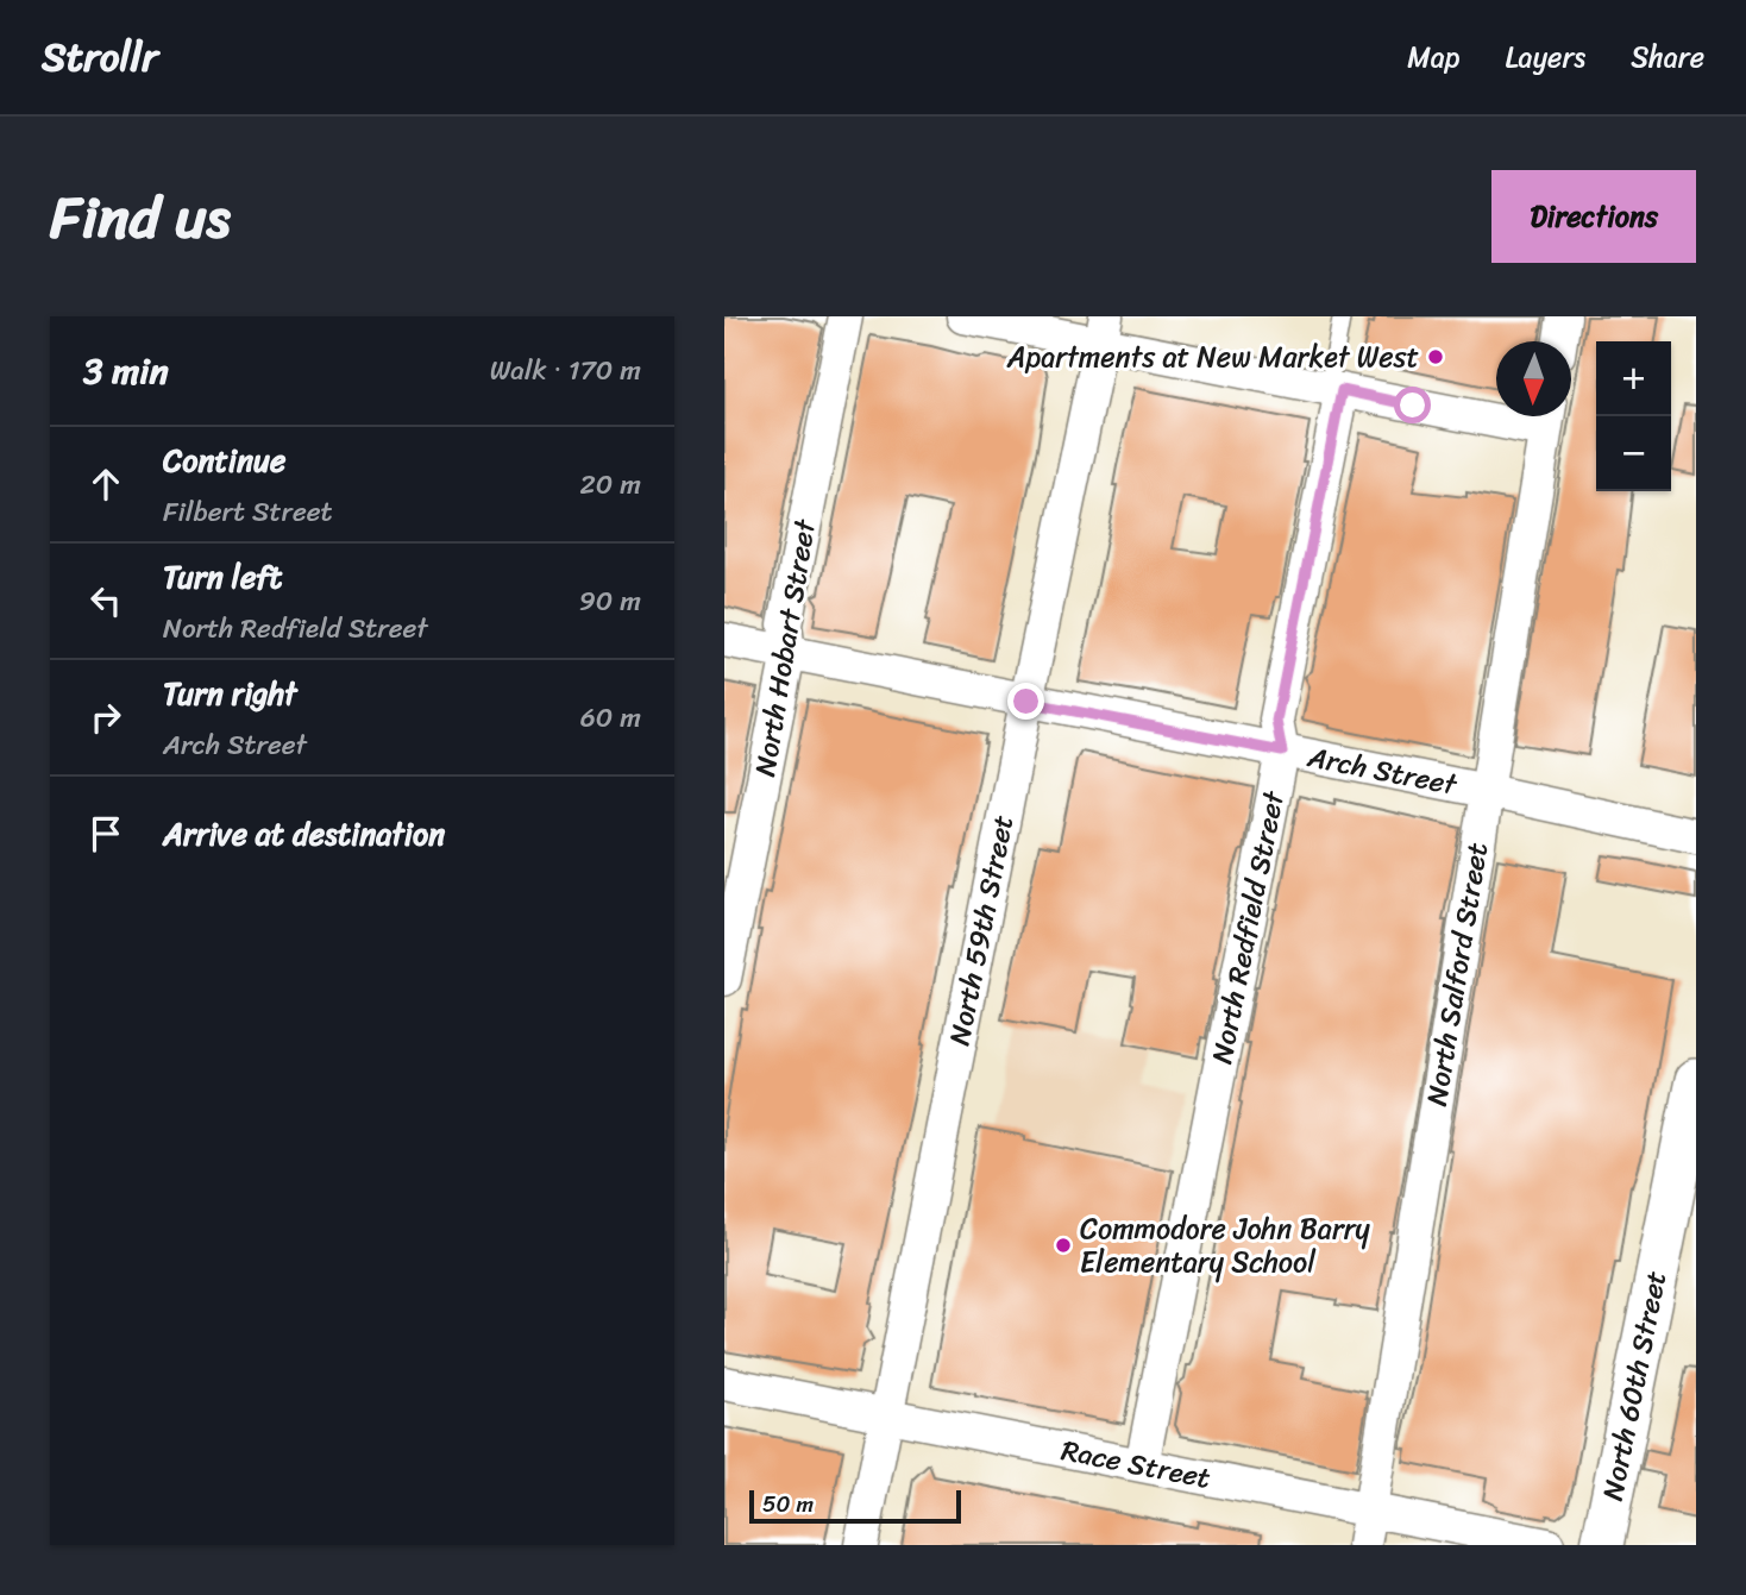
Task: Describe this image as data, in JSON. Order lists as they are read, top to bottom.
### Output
{
  "streets": {
    "street": [
      "North Hobart Street",
      "Arch Street",
      "North Redfield Street",
      "North 59th Street",
      "North Salford Street",
      "North 60th Street",
      "Race Street"
    ]
  },
  "crossings": [
    ["North Hobart Street", "Arch Street"],
    ["Arch Street", "North Redfield Street"],
    ["Arch Street", "North 59th Street"],
    ["Arch Street", "North Salford Street"],
    ["North Redfield Street", "Race Street"],
    ["North 59th Street", "Race Street"],
    ["North Salford Street", "Race Street"]
  ],
  "places": ["Apartments at New Market West", "Commodore John Barry Elementary School"],
  "scale_bar": "50 m",
  "north": "bottom",
  "page": {
    "header": "Strollr",
    "nav": ["Map", "Layers", "Share"],
    "title": "Find us",
    "buttons": "Directions",
    "heading": ["3 min", "Walk · 170 m"],
    "map_buttons": ["+", "−"],
    "list": [
      ["Continue", "Filbert Street", "20 m"],
      ["Turn left", "North Redfield Street", "90 m"],
      ["Turn right", "Arch Street", "60 m"],
      "Arrive at destination"
    ],
    "scale": "50 m"
  }
}
